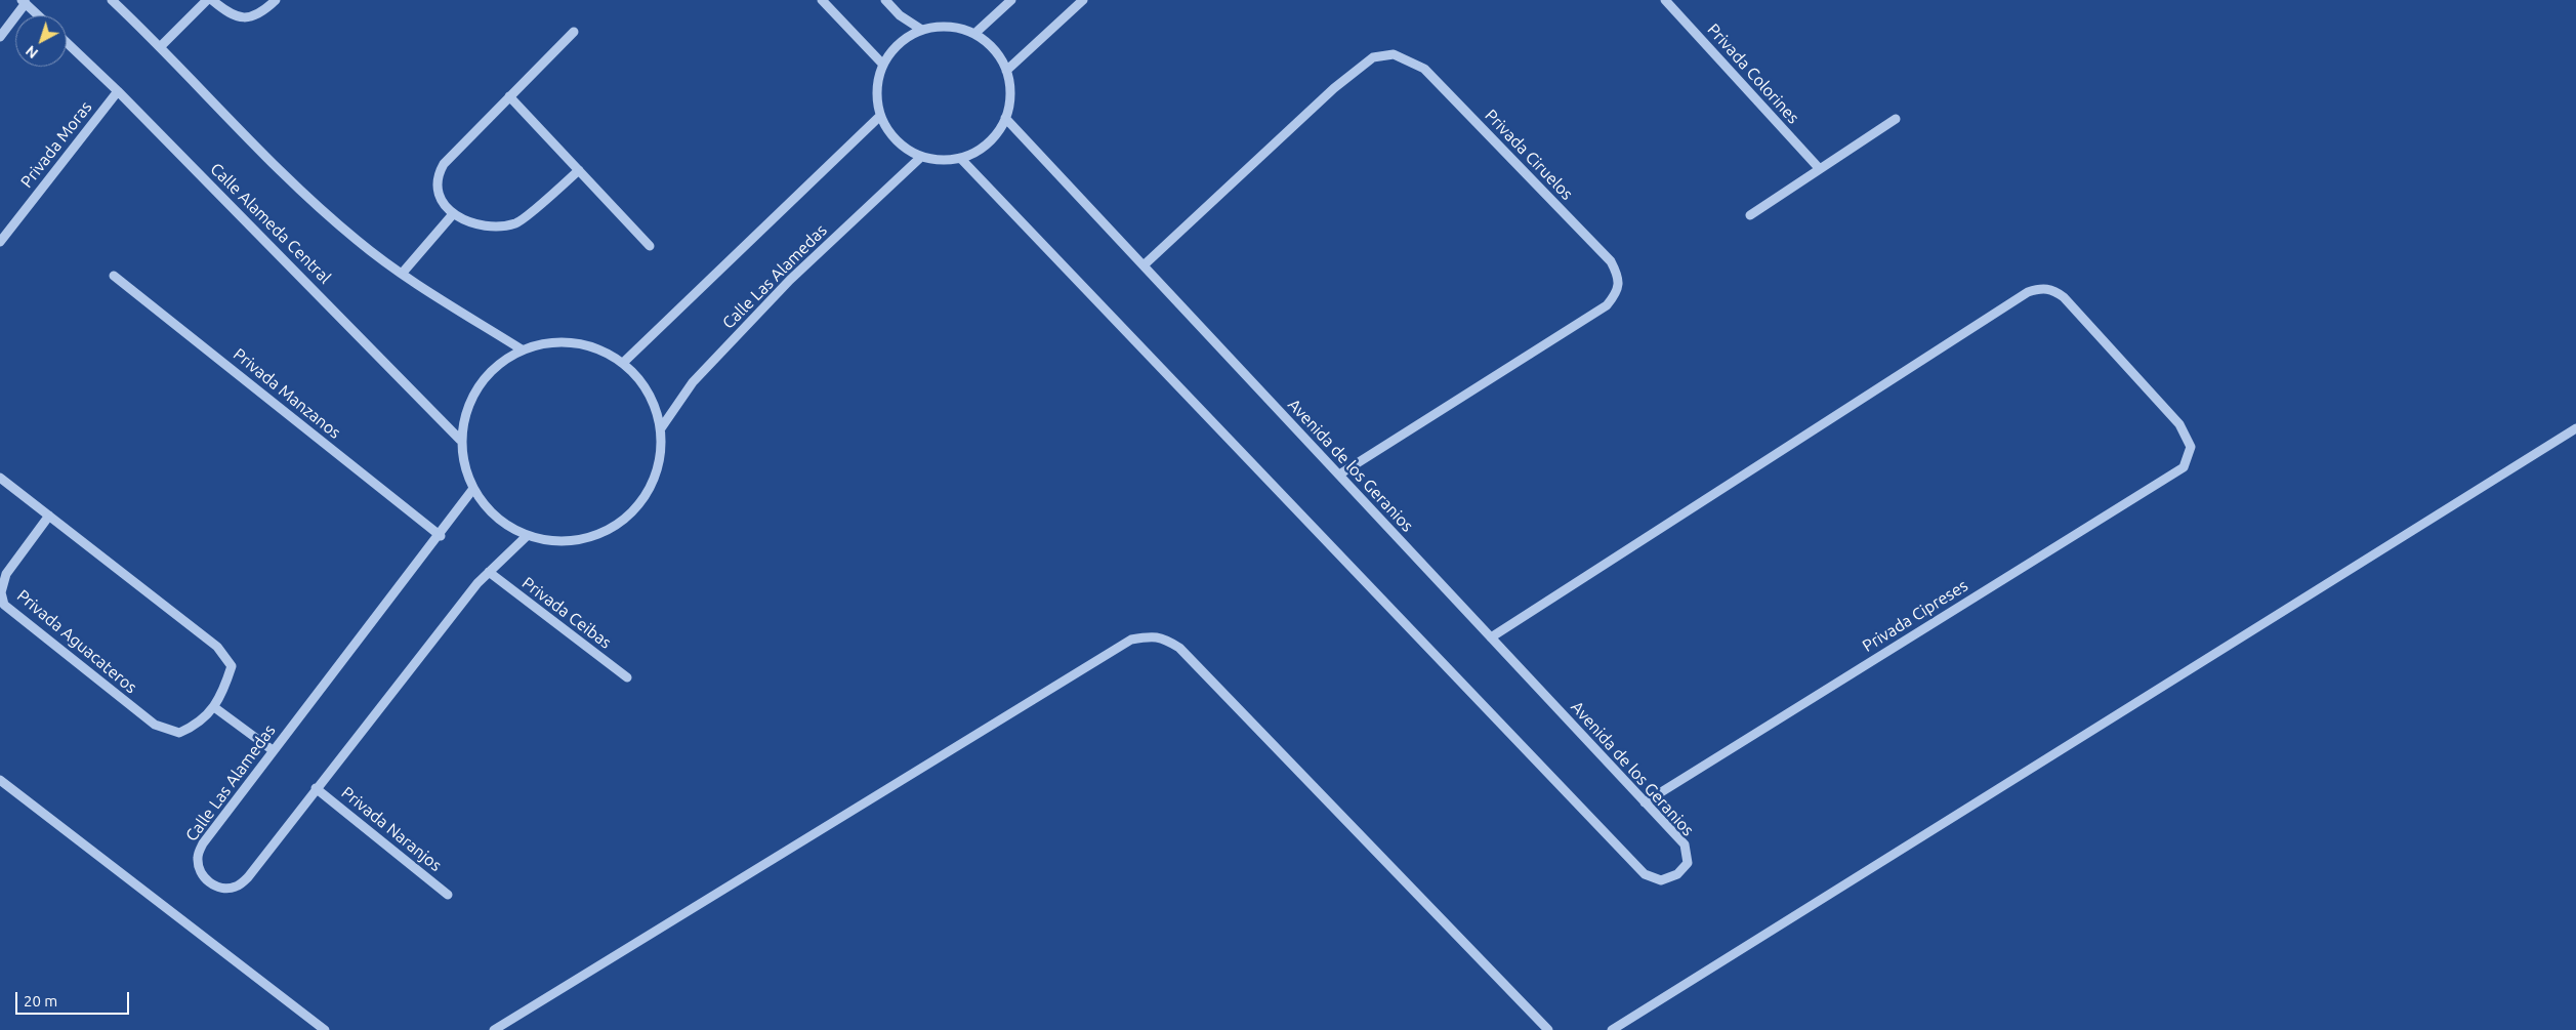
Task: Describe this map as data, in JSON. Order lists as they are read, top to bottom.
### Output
{
  "streets": {
    "street": [
      "Privada Colorines",
      "Privada Moras",
      "Privada Ciruelos",
      "Calle Alameda Central",
      "Calle Las Alamedas",
      "Privada Manzanos",
      "Avenida de los Geranios",
      "Privada Ceibas",
      "Privada Cipreses",
      "Privada Aguacateros",
      "Privada Naranjos"
    ]
  },
  "crossings": [
    ["Privada Moras", "Calle Alameda Central"],
    ["Privada Ciruelos", "Avenida de los Geranios"],
    ["Calle Las Alamedas", "Privada Manzanos"],
    ["Calle Las Alamedas", "Avenida de los Geranios"],
    ["Calle Las Alamedas", "Privada Ceibas"],
    ["Calle Las Alamedas", "Privada Naranjos"],
    ["Avenida de los Geranios", "Privada Cipreses"]
  ],
  "scale_bar": "20 m",
  "north": "bottom left"
}
